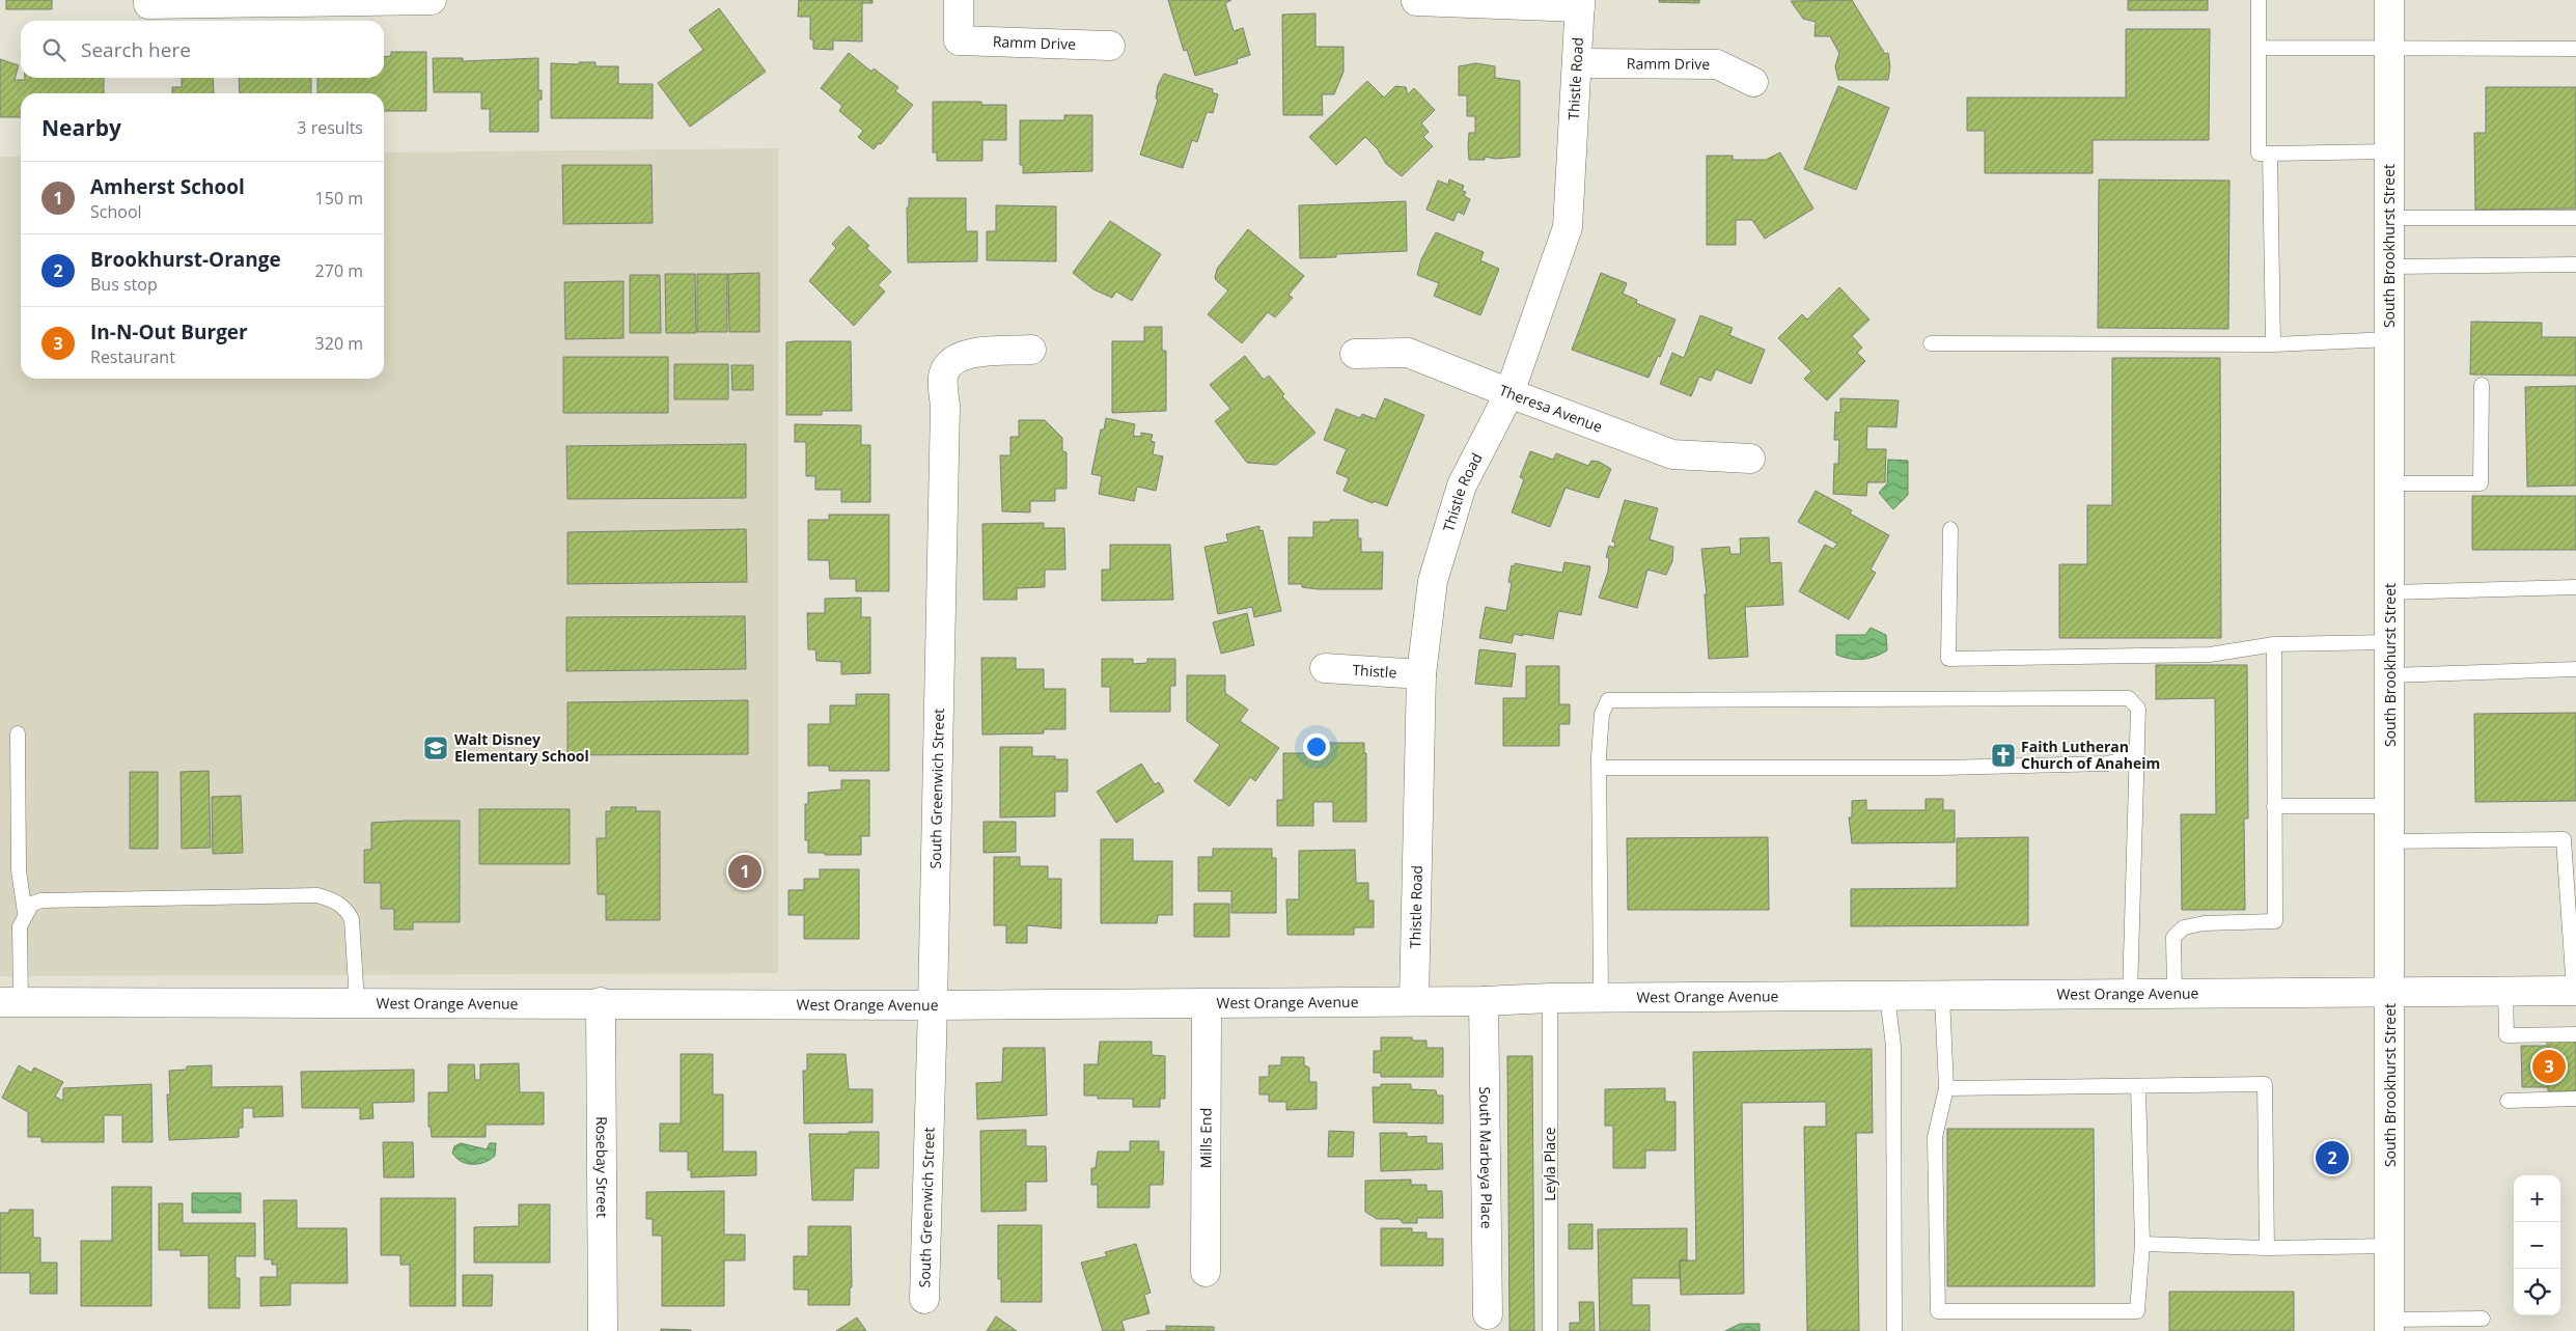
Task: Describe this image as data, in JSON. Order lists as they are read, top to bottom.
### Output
{
  "streets": {
    "street": [
      "Ramm Drive",
      "Thistle Road",
      "South Brookhurst Street",
      "Theresa Avenue",
      "Thistle",
      "South Greenwich Street",
      "West Orange Avenue",
      "Mills End",
      "South Marbeya Place",
      "Rosebay Street"
    ],
    "lane": ["Leyla Place"]
  },
  "crossings": [
    ["Ramm Drive", "Thistle Road"],
    ["Thistle Road", "Theresa Avenue"],
    ["Thistle Road", "Thistle"],
    ["Thistle Road", "West Orange Avenue"],
    ["South Brookhurst Street", "West Orange Avenue"],
    ["South Greenwich Street", "West Orange Avenue"],
    ["West Orange Avenue", "Mills End"],
    ["West Orange Avenue", "South Marbeya Place"],
    ["West Orange Avenue", "Leyla Place"],
    ["West Orange Avenue", "Rosebay Street"]
  ],
  "places": {
    "school or university": ["Walt Disney Elementary School"],
    "church": ["Faith Lutheran Church of Anaheim"]
  },
  "page": {
    "search": "Search here",
    "heading": ["Nearby", "3 results"],
    "list": [
      {
        "mark": "1",
        "name": "Amherst School",
        "note": "School",
        "value": "150 m"
      },
      {
        "mark": "2",
        "name": "Brookhurst-Orange",
        "note": "Bus stop",
        "value": "270 m"
      },
      {
        "mark": "3",
        "name": "In-N-Out Burger",
        "note": "Restaurant",
        "value": "320 m"
      }
    ],
    "pins": ["1", "3", "2"],
    "map_buttons": ["+", "−"]
  }
}
